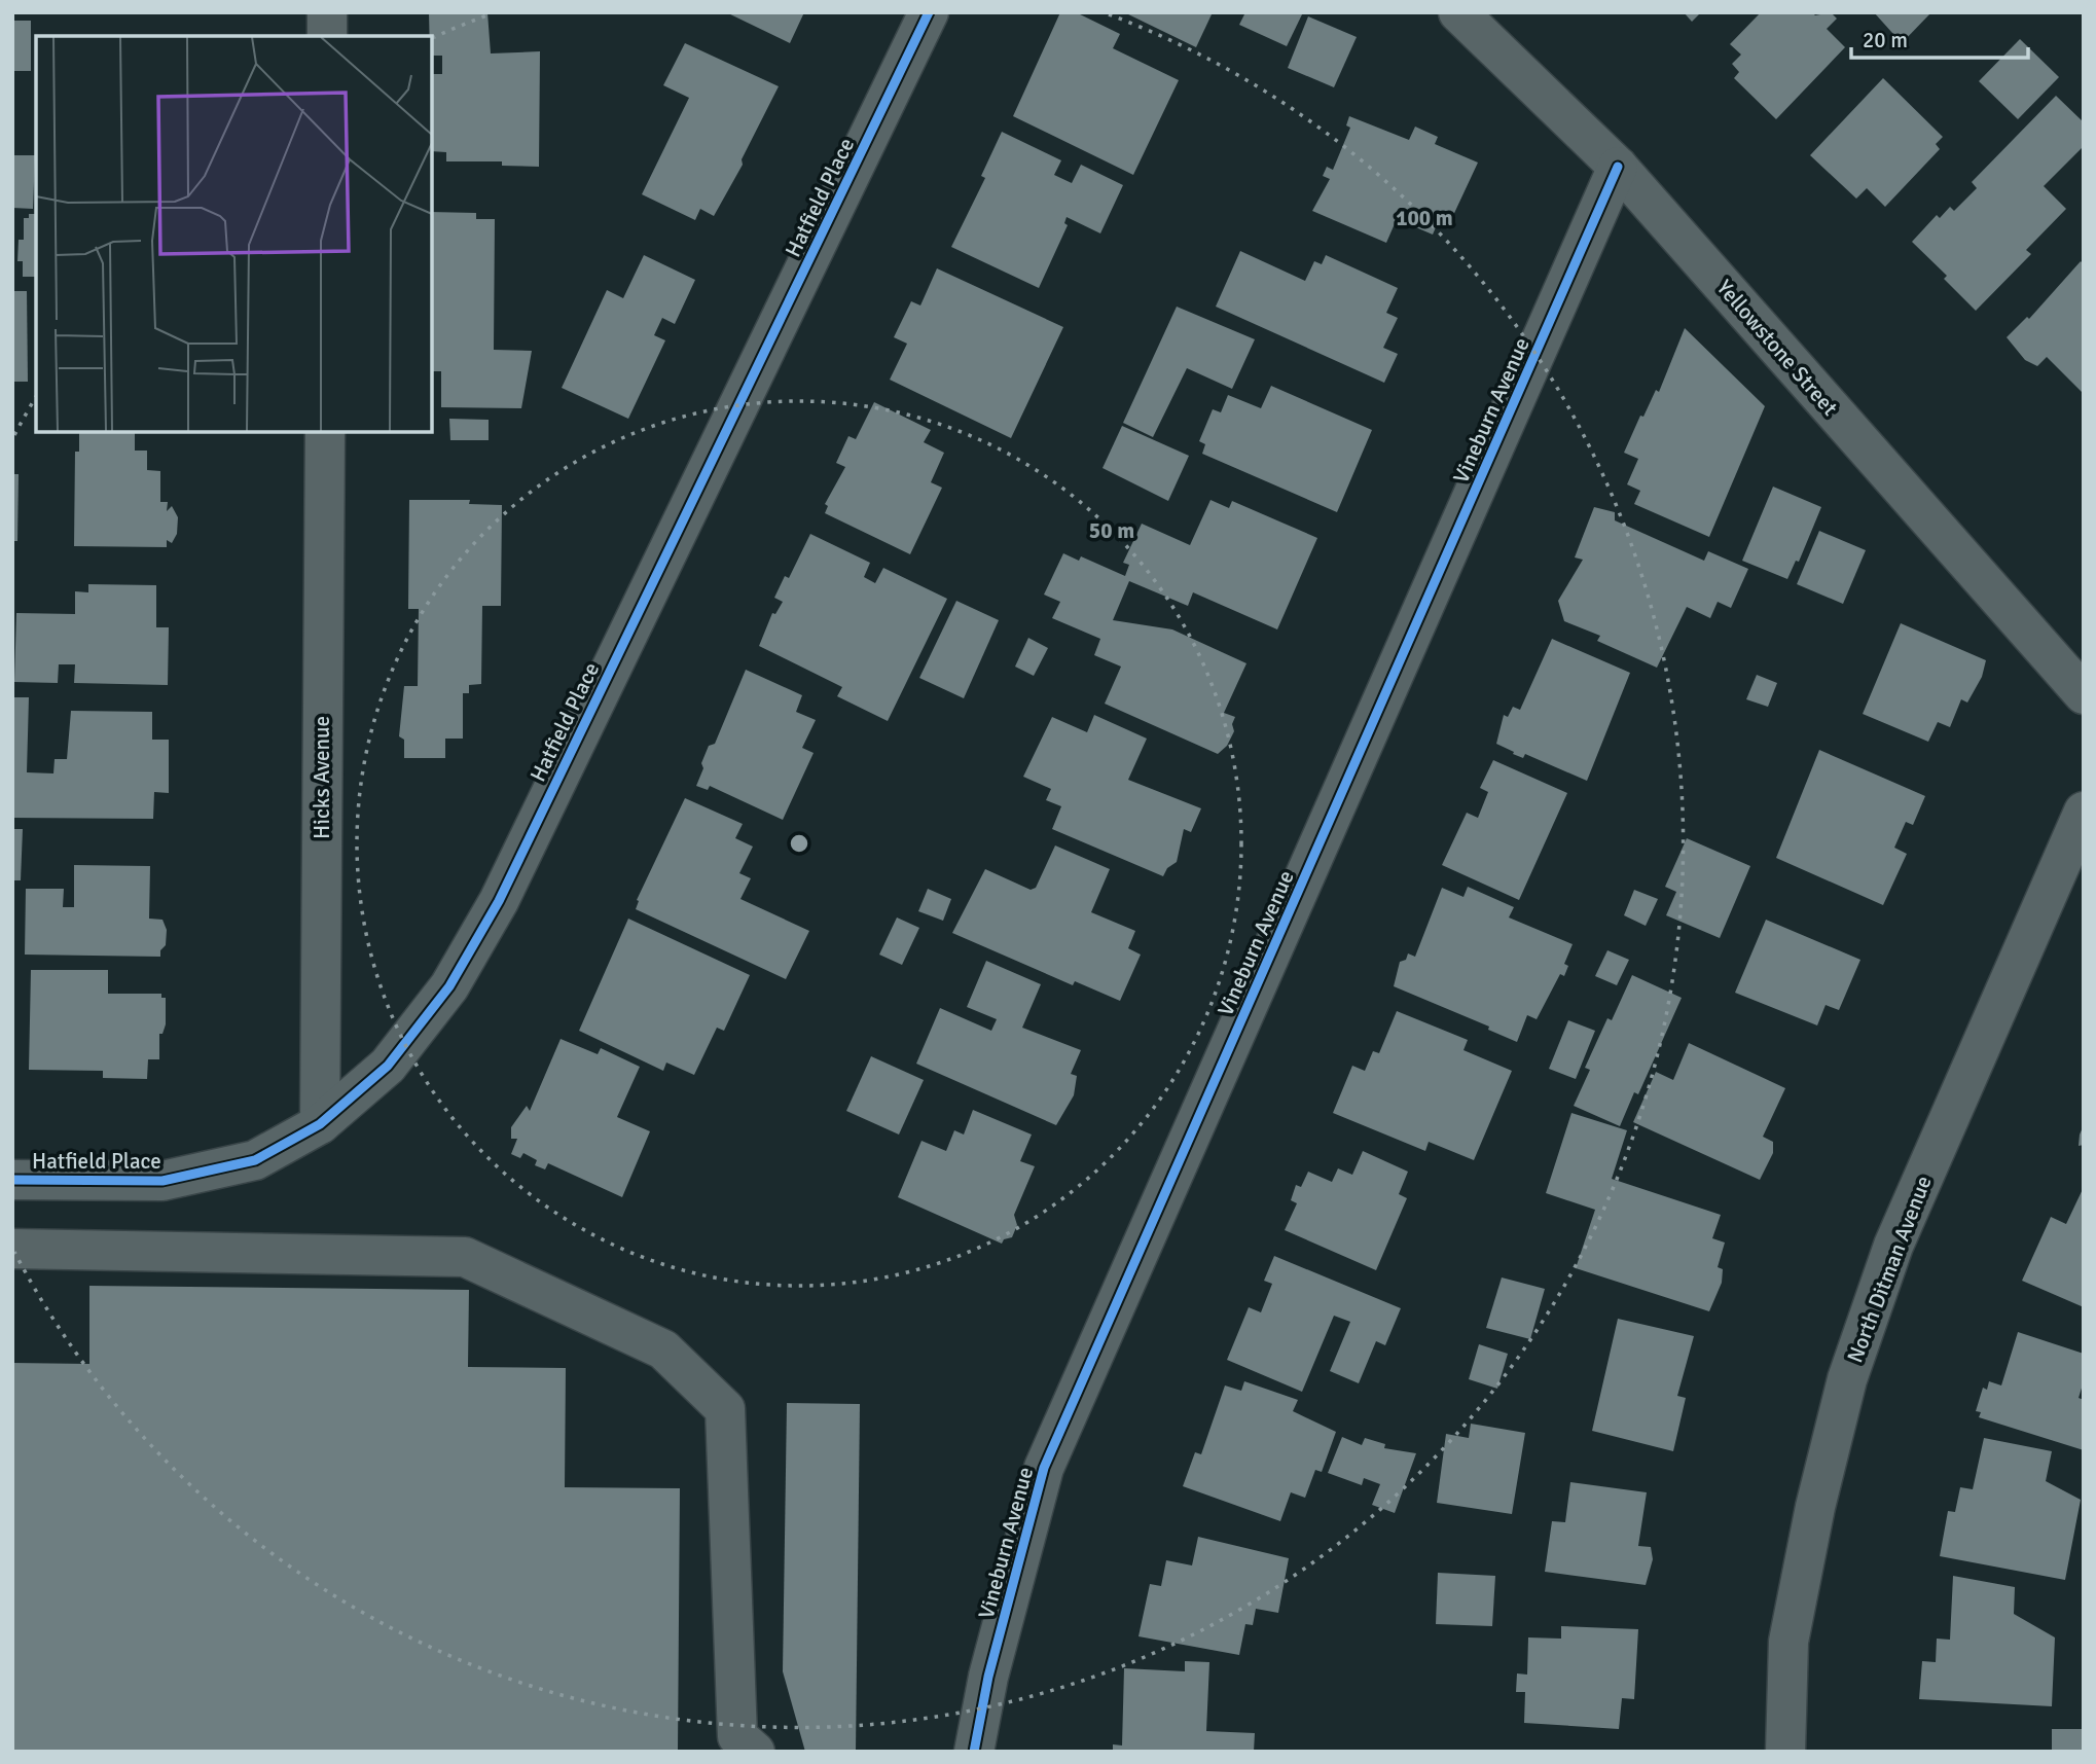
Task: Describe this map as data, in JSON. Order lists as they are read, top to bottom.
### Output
{
  "streets": {
    "street": [
      "Hatfield Place",
      "Yellowstone Street",
      "Vineburn Avenue",
      "Hicks Avenue",
      "North Ditman Avenue"
    ]
  },
  "crossings": [
    ["Hatfield Place", "Hicks Avenue"],
    ["Yellowstone Street", "Vineburn Avenue"]
  ],
  "scale_bar": "20 m",
  "rings": ["100 m", "50 m"]
}
